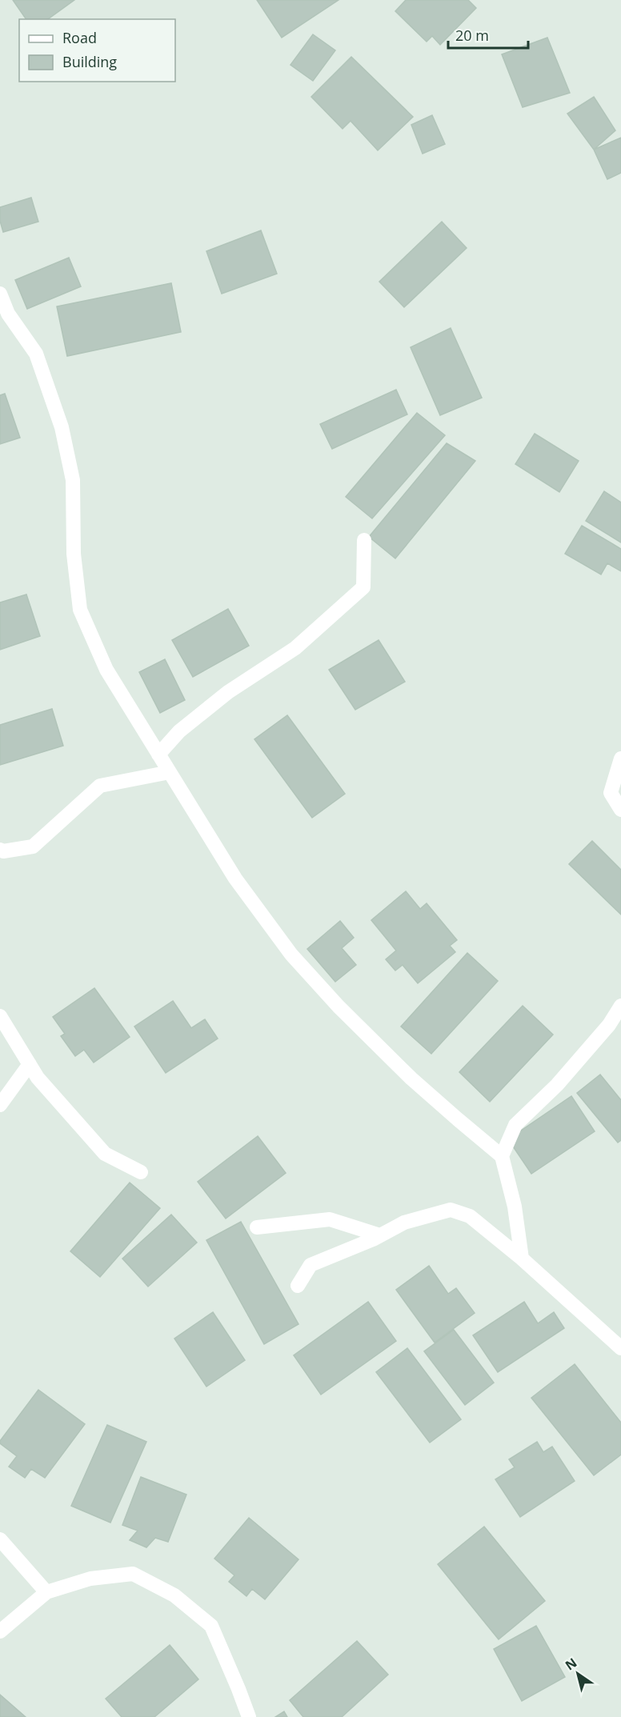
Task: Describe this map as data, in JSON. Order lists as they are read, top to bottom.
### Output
{
  "legend": ["Road", "Building"],
  "scale_bar": "20 m",
  "north": "top left"
}
